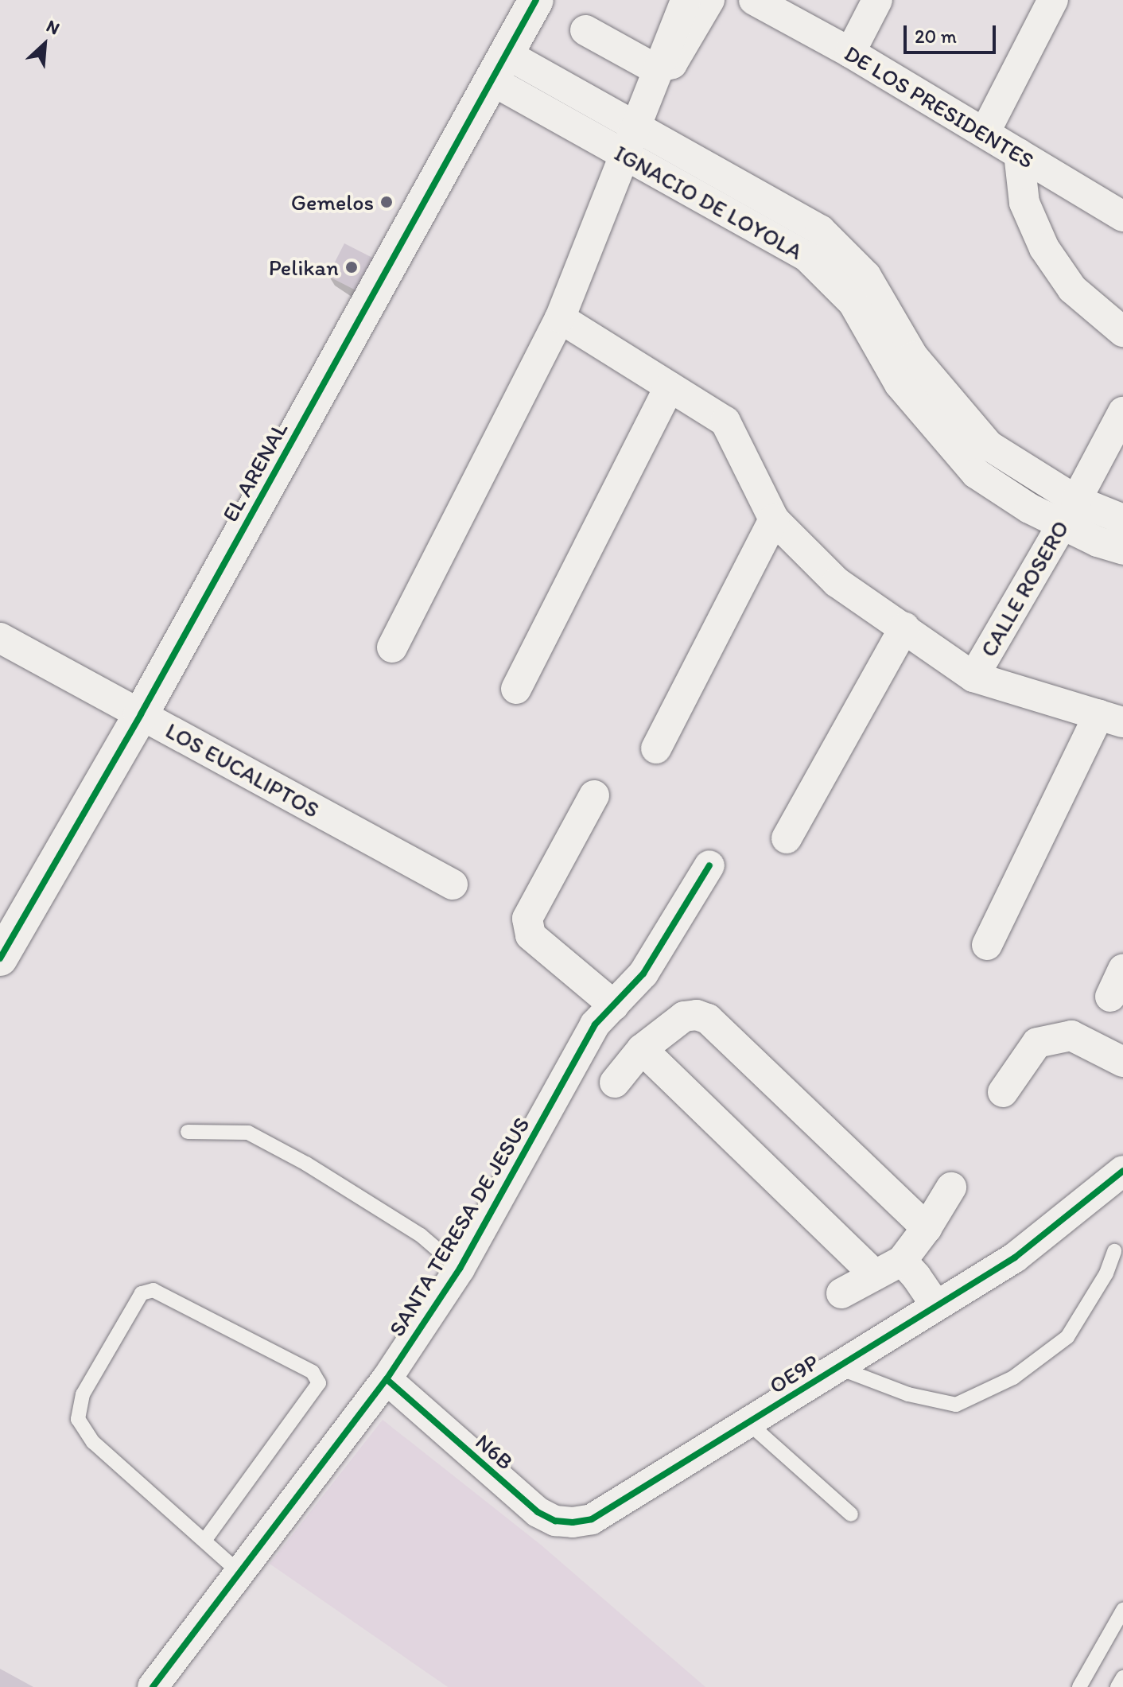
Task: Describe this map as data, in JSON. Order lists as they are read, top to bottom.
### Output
{
  "streets": {
    "street": [
      "DE LOS PRESIDENTES",
      "IGNACIO DE LOYOLA",
      "EL ARENAL",
      "CALLE ROSERO",
      "LOS EUCALIPTOS",
      "SANTA TERESA DE JESUS",
      "OE9P",
      "N6B"
    ]
  },
  "crossings": [
    ["IGNACIO DE LOYOLA", "EL ARENAL"],
    ["IGNACIO DE LOYOLA", "CALLE ROSERO"],
    ["EL ARENAL", "LOS EUCALIPTOS"],
    ["SANTA TERESA DE JESUS", "N6B"],
    ["OE9P", "N6B"]
  ],
  "places": ["Gemelos", "Pelikan"],
  "scale_bar": "20 m",
  "north": "top right"
}
